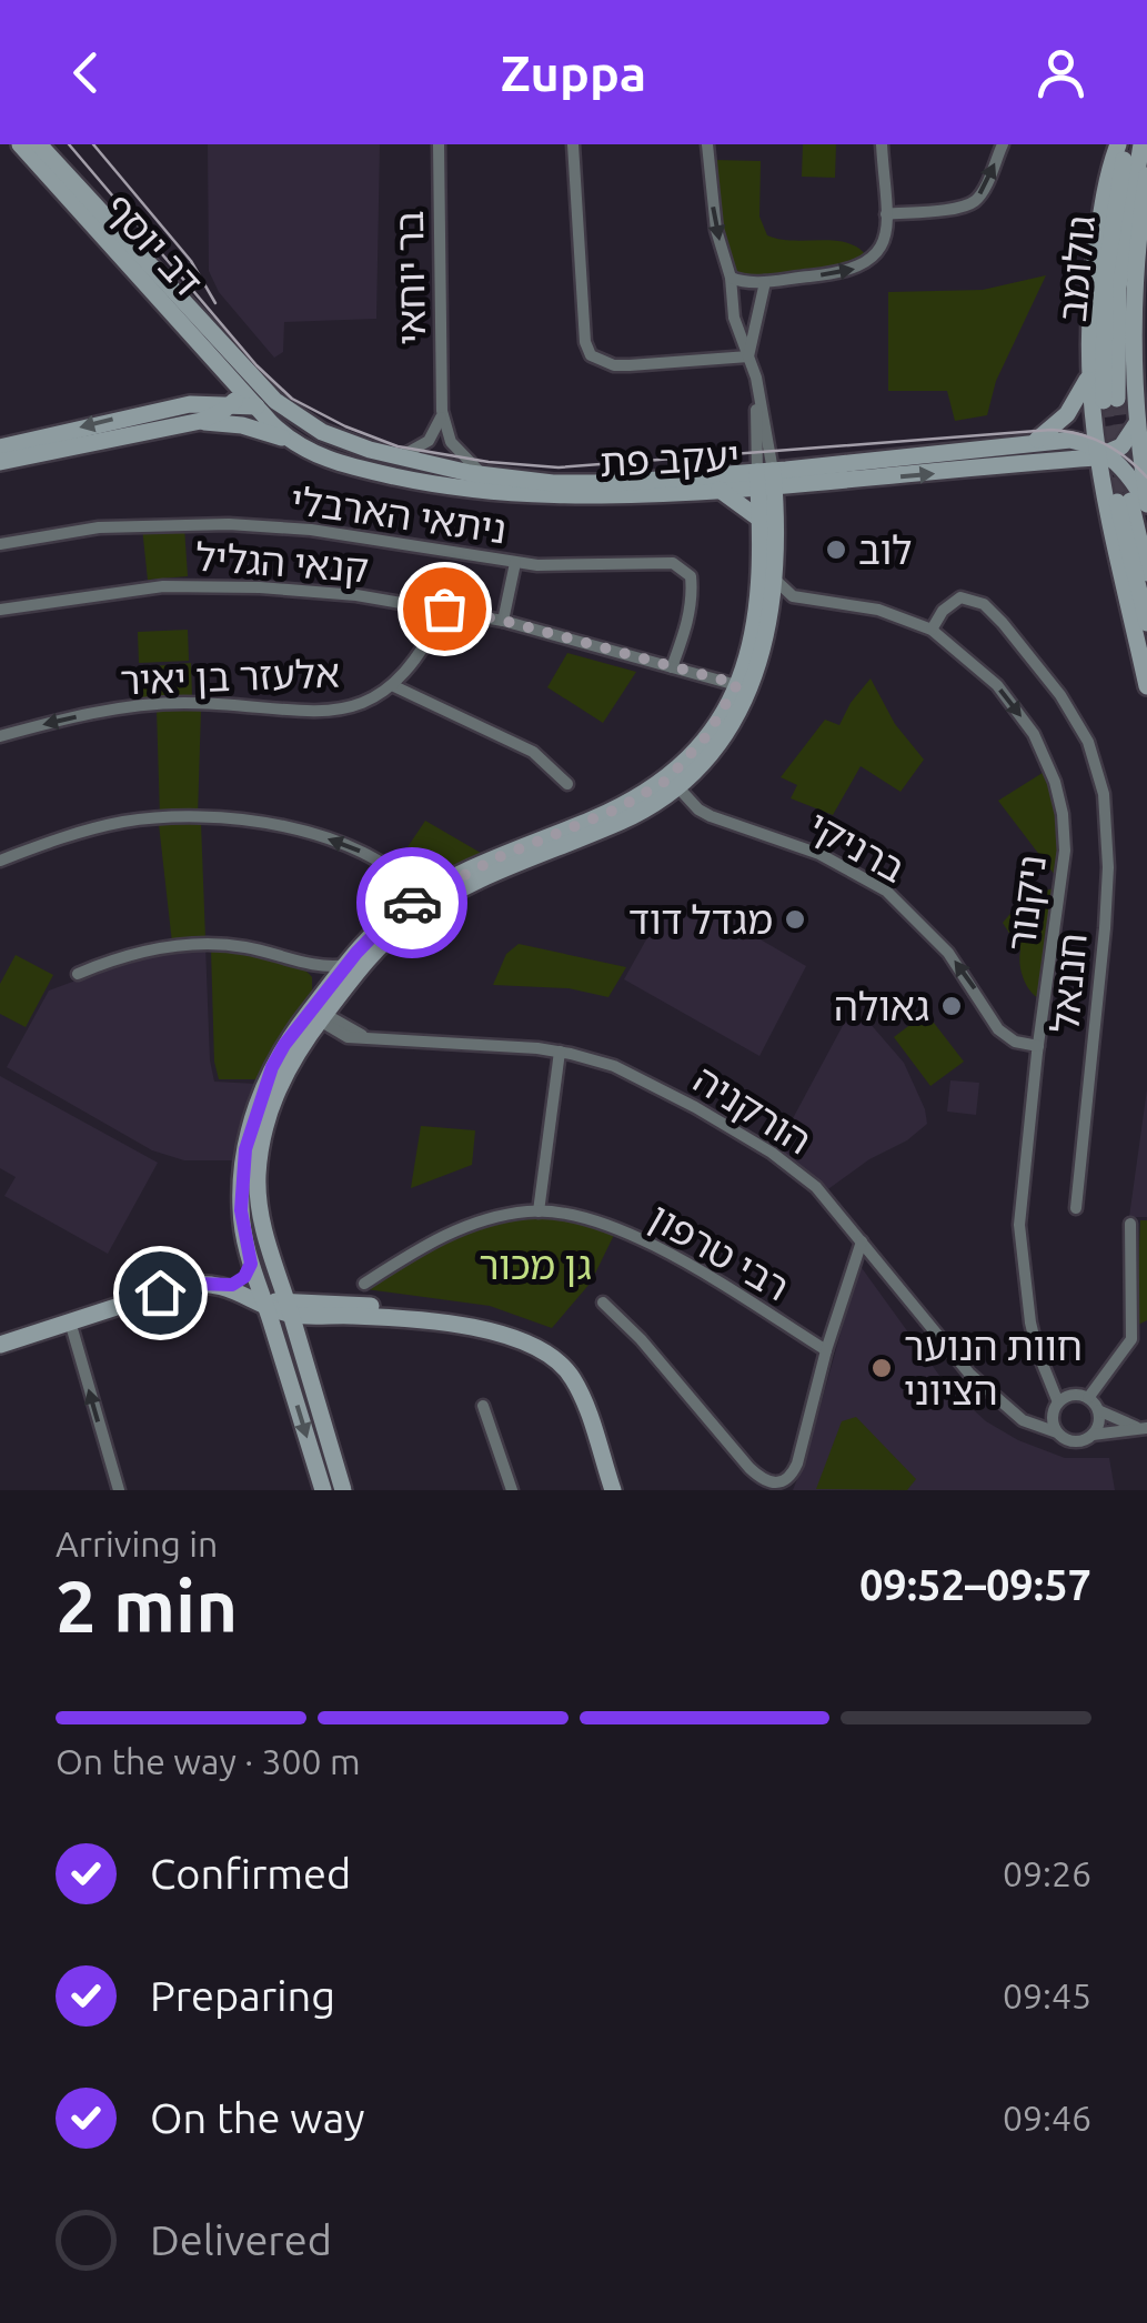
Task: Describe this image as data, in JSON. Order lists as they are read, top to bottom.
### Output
{
  "streets": {
    "main road": ["דב יוסף", "גולומב", "יעקב פת"],
    "street": [
      "בר יוחאי",
      "ניתאי הארבלי",
      "קנאי הגליל",
      "אלעזר בן יאיר",
      "ברניקי",
      "ניקנור",
      "חננאל",
      "הורקניה",
      "רבי טרפון"
    ]
  },
  "crossings": [
    ["דב יוסף", "יעקב פת"],
    ["בר יוחאי", "יעקב פת"],
    ["ניתאי הארבלי", "קנאי הגליל"],
    ["קנאי הגליל", "אלעזר בן יאיר"],
    ["ברניקי", "ניקנור"],
    ["ניקנור", "חננאל"],
    ["ניקנור", "הורקניה"]
  ],
  "one_way": ["אלעזר בן יאיר", "ברניקי", "ניקנור"],
  "parks": ["גן מכור"],
  "places": [
    "לוב",
    "מגדל דוד",
    "גאולה",
    "חוות הנוער הציוני"
  ],
  "page": {
    "header": "Zuppa",
    "heading": ["2 min", "Arriving in", "09:52–09:57"],
    "bar": "On the way · 300 m",
    "list": [
      ["Confirmed", "09:26"],
      ["Preparing", "09:45"],
      ["On the way", "09:46"],
      "Delivered"
    ]
  }
}
